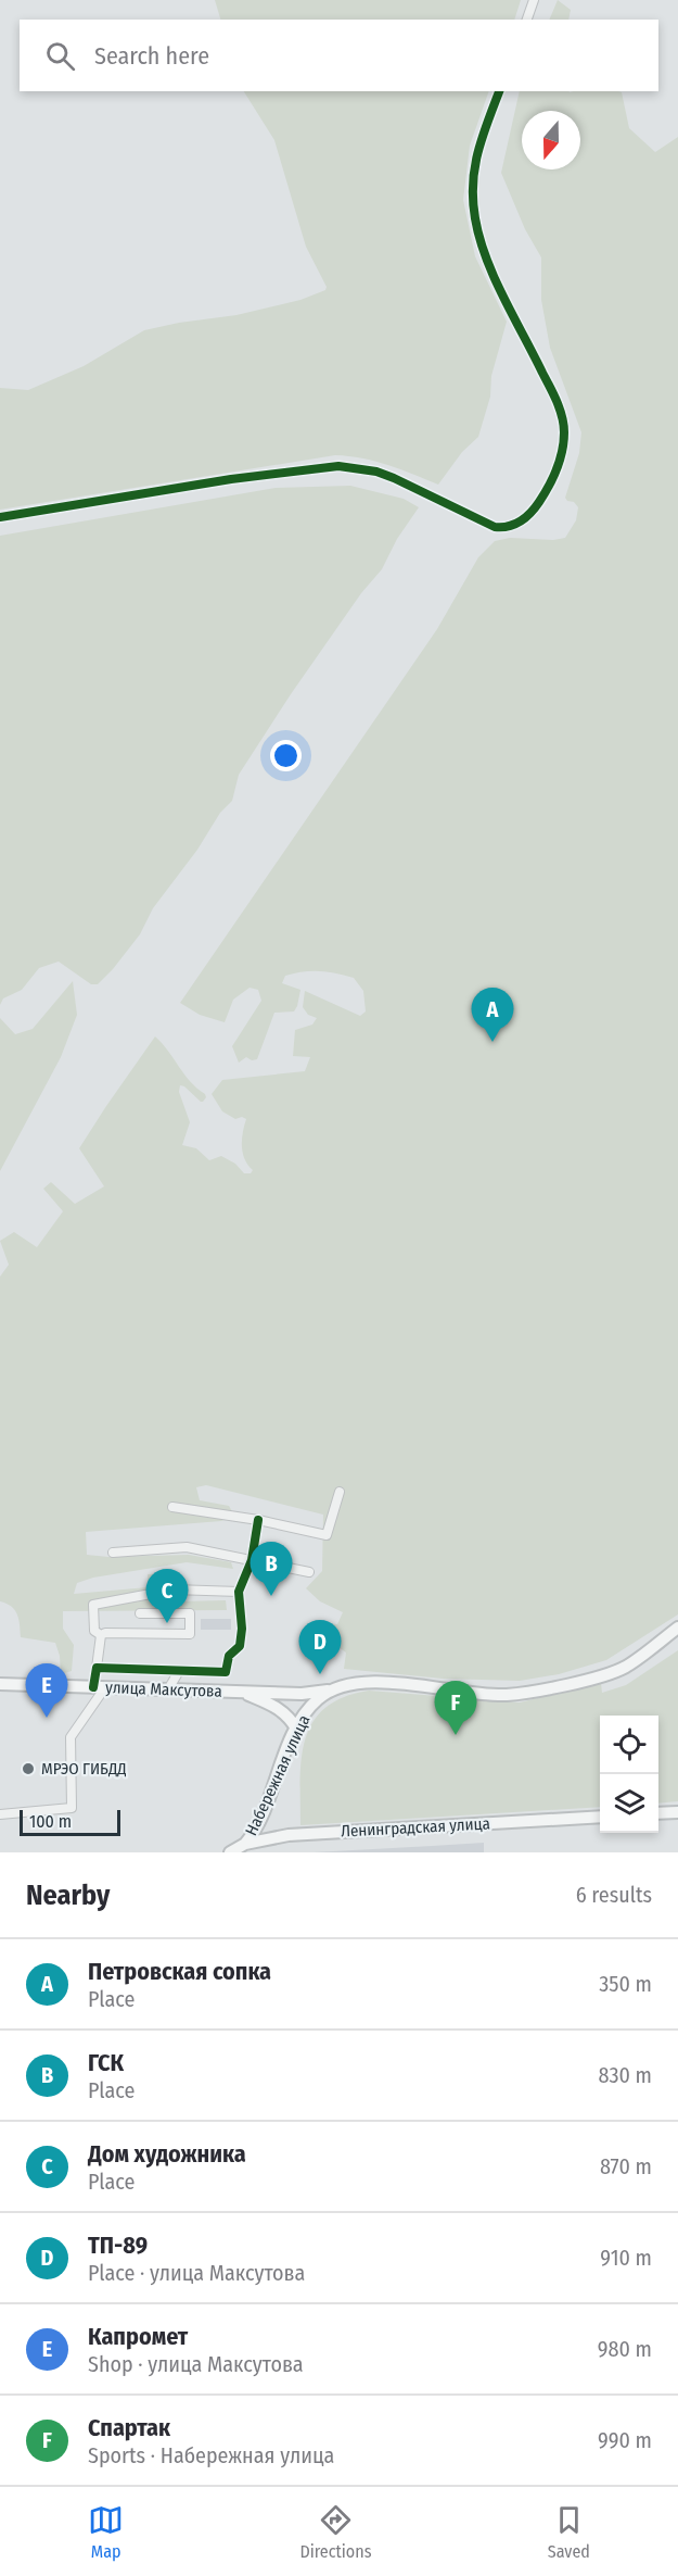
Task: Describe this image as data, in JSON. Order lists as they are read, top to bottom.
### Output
{
  "streets": {
    "main road": ["улица Максутова", "Набережная улица", "Ленинградская улица"]
  },
  "crossings": [
    ["улица Максутова", "Набережная улица"],
    ["Набережная улица", "Ленинградская улица"]
  ],
  "places": ["МРЭО ГИБДД"],
  "scale_bar": "100 m",
  "north": "bottom",
  "page": {
    "search": "Search here",
    "pins": [
      "A",
      "B",
      "C",
      "D",
      "E",
      "F"
    ],
    "scale": "100 m",
    "heading": ["Nearby", "6 results"],
    "list": [
      {
        "mark": "A",
        "name": "Петровская сопка",
        "note": "Place",
        "value": "350 m"
      },
      {
        "mark": "B",
        "name": "ГСК",
        "note": "Place",
        "value": "830 m"
      },
      {
        "mark": "C",
        "name": "Дом художника",
        "note": "Place",
        "value": "870 m"
      },
      {
        "mark": "D",
        "name": "ТП-89",
        "note": "Place · улица Максутова",
        "value": "910 m"
      },
      {
        "mark": "E",
        "name": "Капромет",
        "note": "Shop · улица Максутова",
        "value": "980 m"
      },
      {
        "mark": "F",
        "name": "Спартак",
        "note": "Sports · Набережная улица",
        "value": "990 m"
      }
    ],
    "nav": ["Map", "Directions", "Saved"]
  }
}
